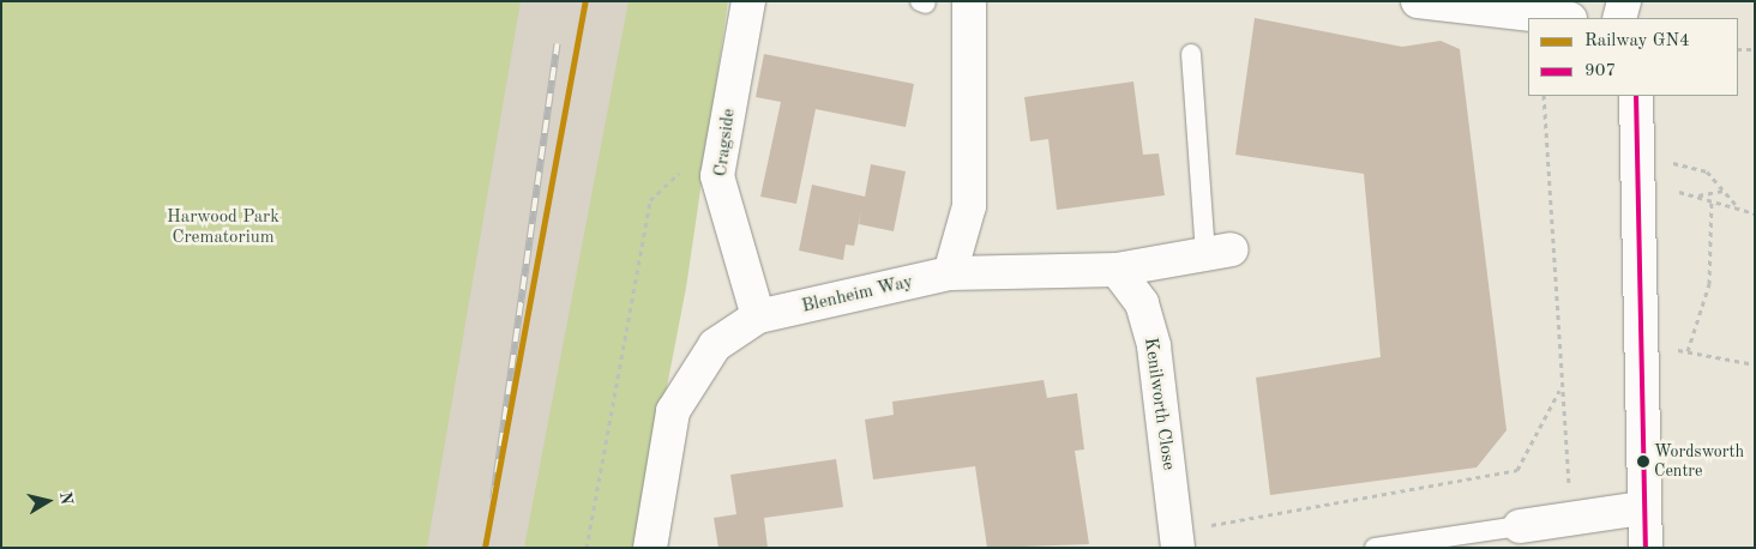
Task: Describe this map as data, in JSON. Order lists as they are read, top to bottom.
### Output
{
  "streets": {
    "street": ["Cragside", "Blenheim Way", "Kenilworth Close"]
  },
  "crossings": [
    ["Cragside", "Blenheim Way"]
  ],
  "parks": ["Harwood Park Crematorium"],
  "places": ["Wordsworth Centre"],
  "lines": ["rail line GN4", "transit line 907"],
  "legend": ["Railway GN4", "907"],
  "north": "right"
}
